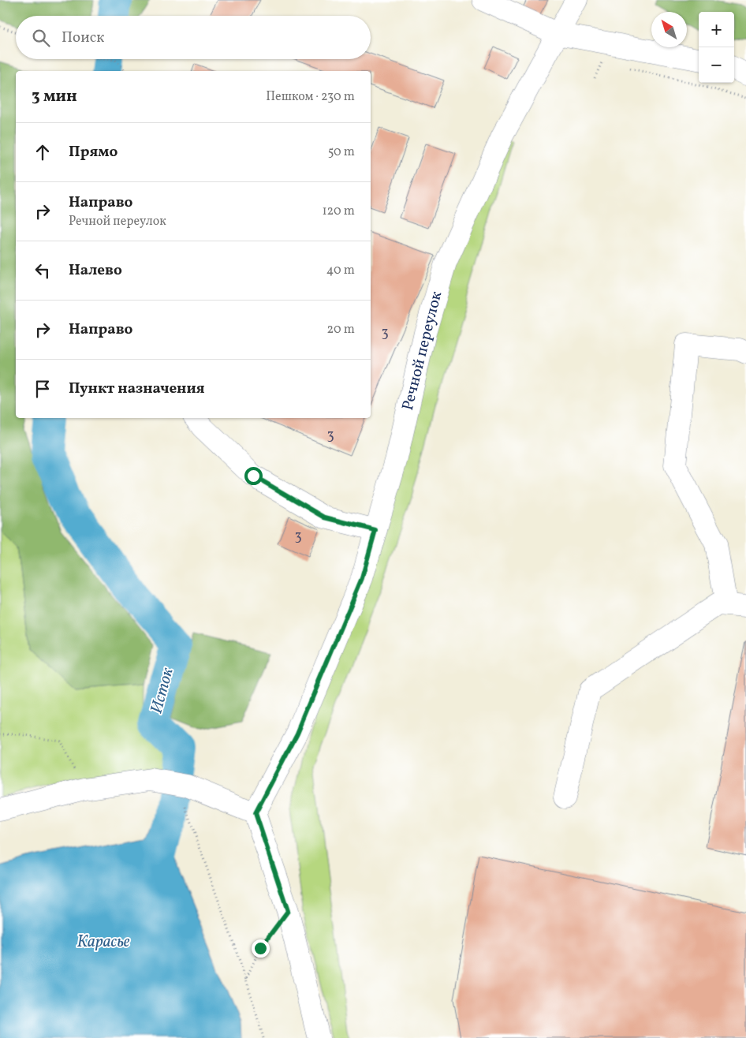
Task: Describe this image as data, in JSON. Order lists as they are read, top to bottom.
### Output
{
  "streets": {
    "street": ["Речной переулок"]
  },
  "water": ["Исток", "Карасье"],
  "house_numbers": ["3", "3", "3"],
  "north": "top left",
  "page": {
    "map_buttons": ["+", "−"],
    "search": "Поиск",
    "heading": ["3 мин", "Пешком · 230 m"],
    "list": [
      ["Прямо", "50 m"],
      ["Направо", "Речной переулок", "120 m"],
      ["Налево", "40 m"],
      ["Направо", "20 m"],
      "Пункт назначения"
    ]
  }
}
